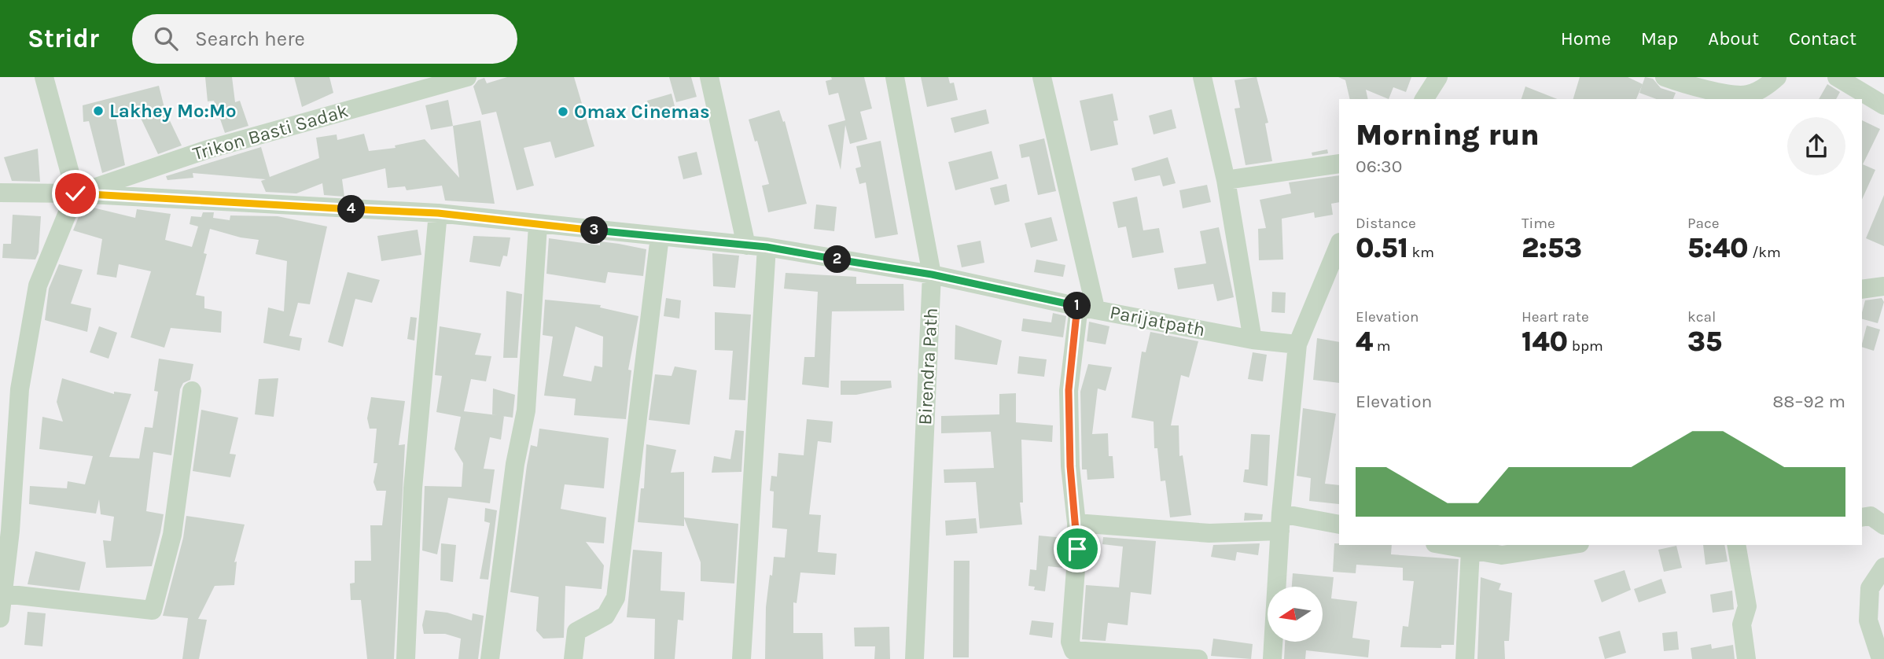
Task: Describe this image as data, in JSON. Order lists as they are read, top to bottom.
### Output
{
  "streets": {
    "street": ["Trikon Basti Sadak", "Parijatpath", "Birendra Path"]
  },
  "crossings": [
    ["Trikon Basti Sadak", "Parijatpath"],
    ["Parijatpath", "Birendra Path"]
  ],
  "places": ["Lakhey Mo:Mo", "Omax Cinemas"],
  "north": "left",
  "page": {
    "header": "Stridr",
    "search": "Search here",
    "nav": [
      "Home",
      "Map",
      "About",
      "Contact"
    ],
    "heading": ["Morning run", "06:30"],
    "stats": [
      ["Distance", "0.51 km"],
      ["Time", "2:53"],
      ["Pace", "5:40 /km"],
      ["Elevation", "4 m"],
      ["Heart rate", "140 bpm"],
      ["kcal", "35"]
    ],
    "pins": [
      "4",
      "3",
      "2",
      "1"
    ],
    "chart": ["Elevation", "88–92 m"]
  }
}
